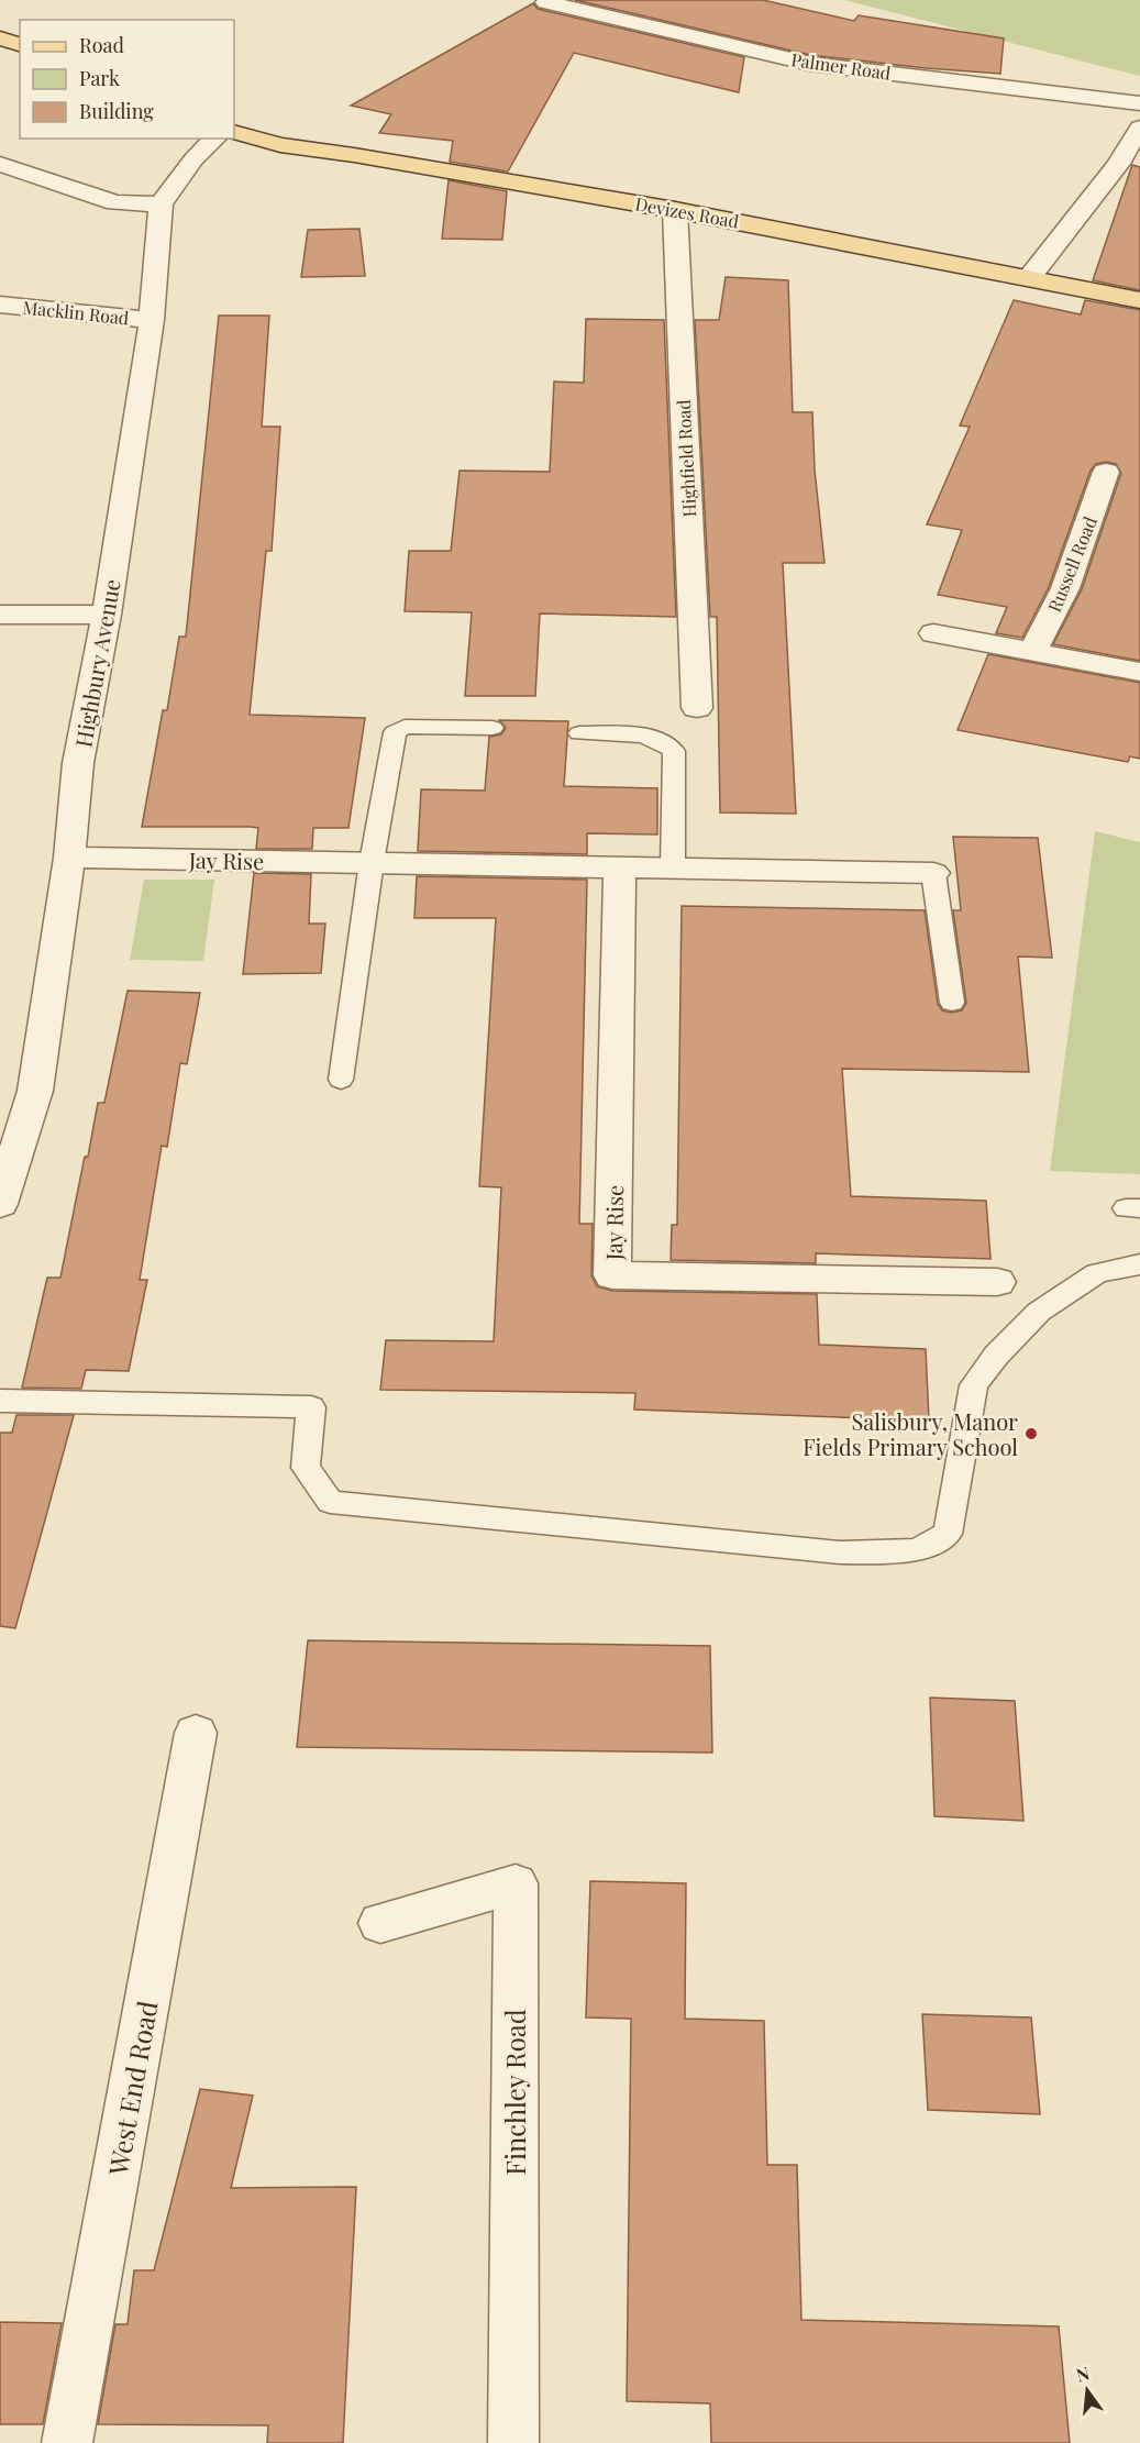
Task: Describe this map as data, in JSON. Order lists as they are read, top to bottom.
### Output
{
  "streets": {
    "main road": ["Devizes Road"],
    "street": [
      "Palmer Road",
      "Macklin Road",
      "Highfield Road",
      "Russell Road",
      "Highbury Avenue",
      "Jay Rise",
      "West End Road",
      "Finchley Road"
    ]
  },
  "crossings": [
    ["Devizes Road", "Highfield Road"],
    ["Macklin Road", "Highbury Avenue"],
    ["Highbury Avenue", "Jay Rise"]
  ],
  "places": ["Salisbury, Manor Fields Primary School"],
  "legend": ["Road", "Park", "Building"],
  "north": "top"
}
